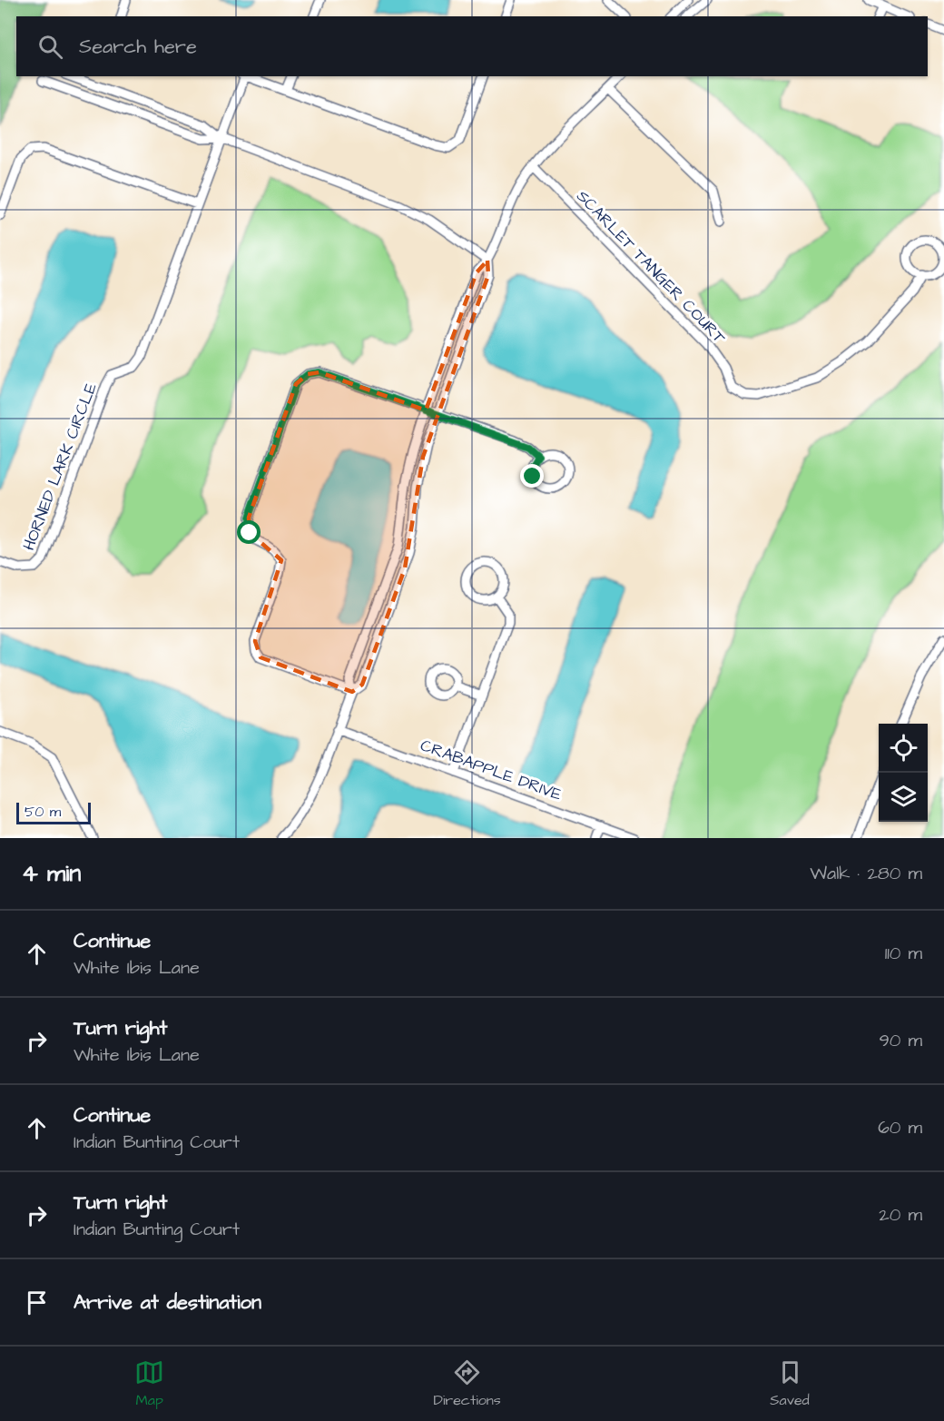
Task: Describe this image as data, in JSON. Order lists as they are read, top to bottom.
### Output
{
  "streets": {
    "street": ["SCARLET TANGER COURT", "HORNED LARK CIRCLE", "CRABAPPLE DRIVE"]
  },
  "scale_bar": "50 m",
  "page": {
    "search": "Search here",
    "scale": "50 m",
    "heading": ["4 min", "Walk · 280 m"],
    "list": [
      ["Continue", "White Ibis Lane", "110 m"],
      ["Turn right", "White Ibis Lane", "90 m"],
      ["Continue", "Indian Bunting Court", "60 m"],
      ["Turn right", "Indian Bunting Court", "20 m"],
      "Arrive at destination"
    ],
    "nav": ["Map", "Directions", "Saved"]
  }
}
